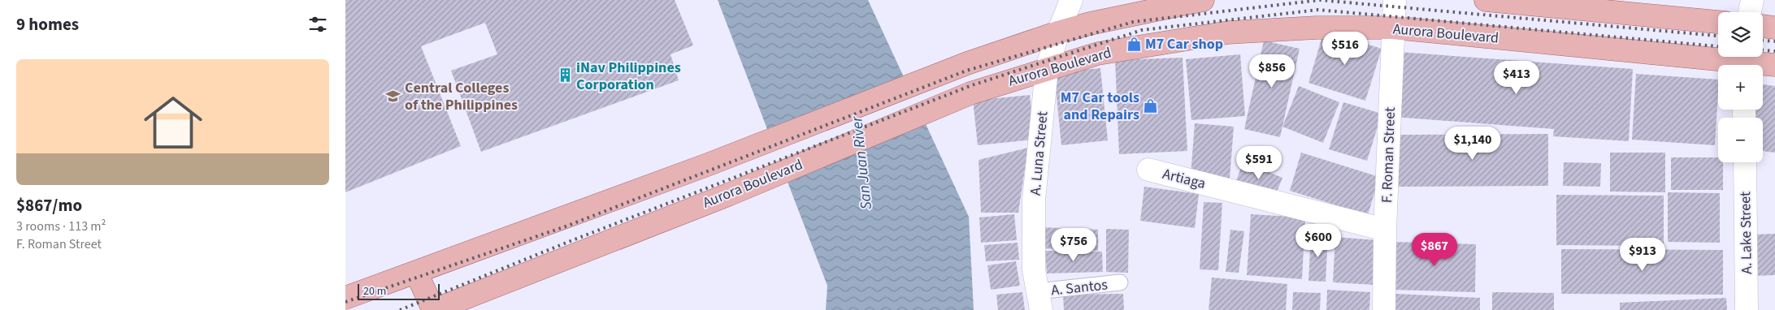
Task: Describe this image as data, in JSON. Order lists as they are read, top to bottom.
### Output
{
  "streets": {
    "main road": ["Aurora Boulevard"],
    "street": [
      "A. Luna Street",
      "F. Roman Street",
      "Artiaga",
      "A. Lake Street"
    ],
    "lane": ["A. Santos"]
  },
  "crossings": [
    ["Aurora Boulevard", "A. Luna Street"],
    ["Aurora Boulevard", "F. Roman Street"],
    ["A. Luna Street", "A. Santos"],
    ["F. Roman Street", "Artiaga"]
  ],
  "water": ["San Juan River"],
  "places": {
    "shop": ["M7 Car shop", "M7 Car tools and Repairs"],
    "building": ["iNav Philippines Corporation"],
    "school or university": ["Central Colleges of the Philippines"]
  },
  "scale_bar": "20 m",
  "page": {
    "heading": "9 homes",
    "map_buttons": ["+", "−"],
    "price": [
      "$516",
      "$856",
      "$413",
      "$1,140",
      "$591",
      "$600",
      "$756",
      "$867",
      "$913"
    ],
    "list": [
      {
        "name": "$867/mo",
        "note": "3 rooms · 113 m² · F. Roman Street"
      }
    ],
    "scale": "20 m"
  }
}
